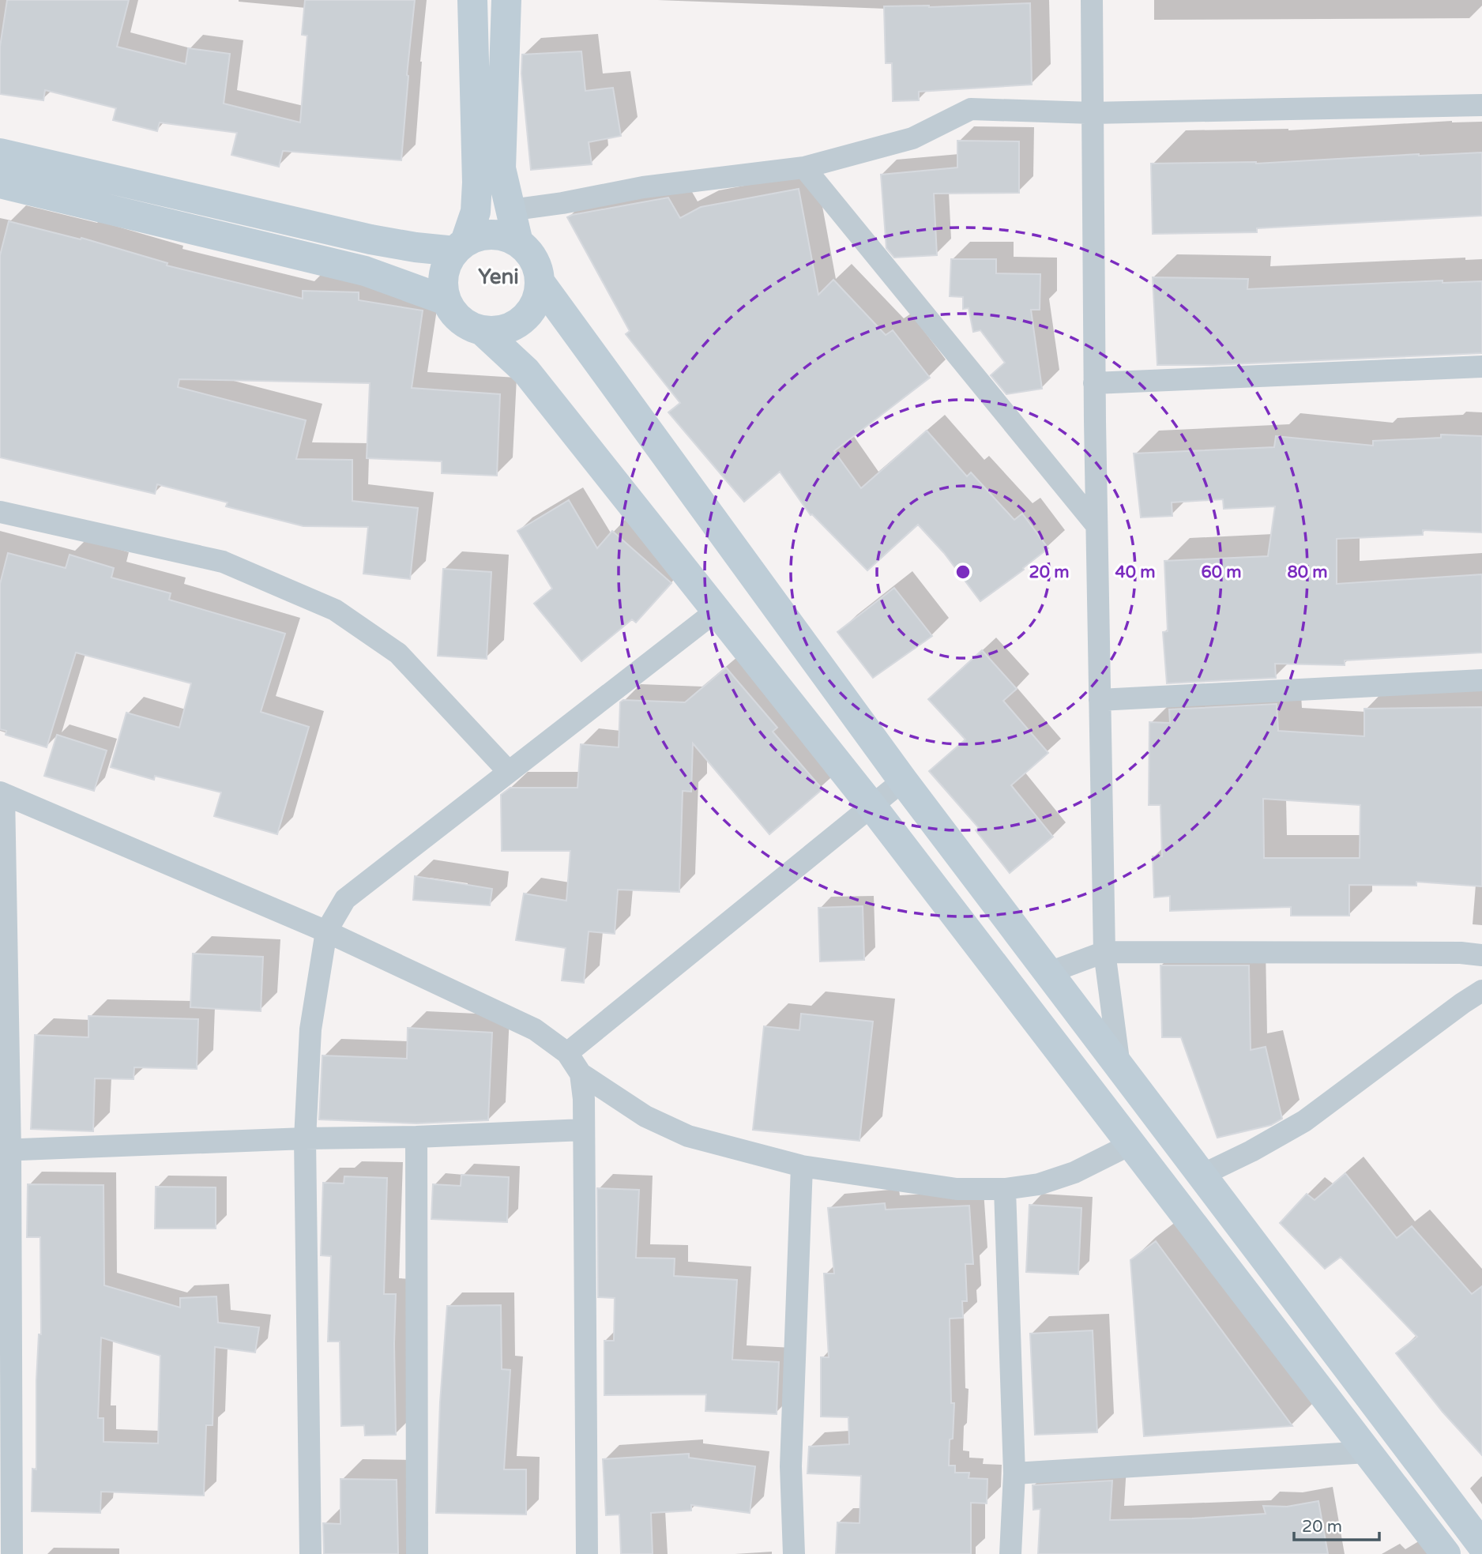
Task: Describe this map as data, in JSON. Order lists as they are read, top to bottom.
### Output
{
  "districts": ["Yeni"],
  "scale_bar": "20 m",
  "rings": [
    "20 m",
    "40 m",
    "60 m",
    "80 m"
  ]
}
